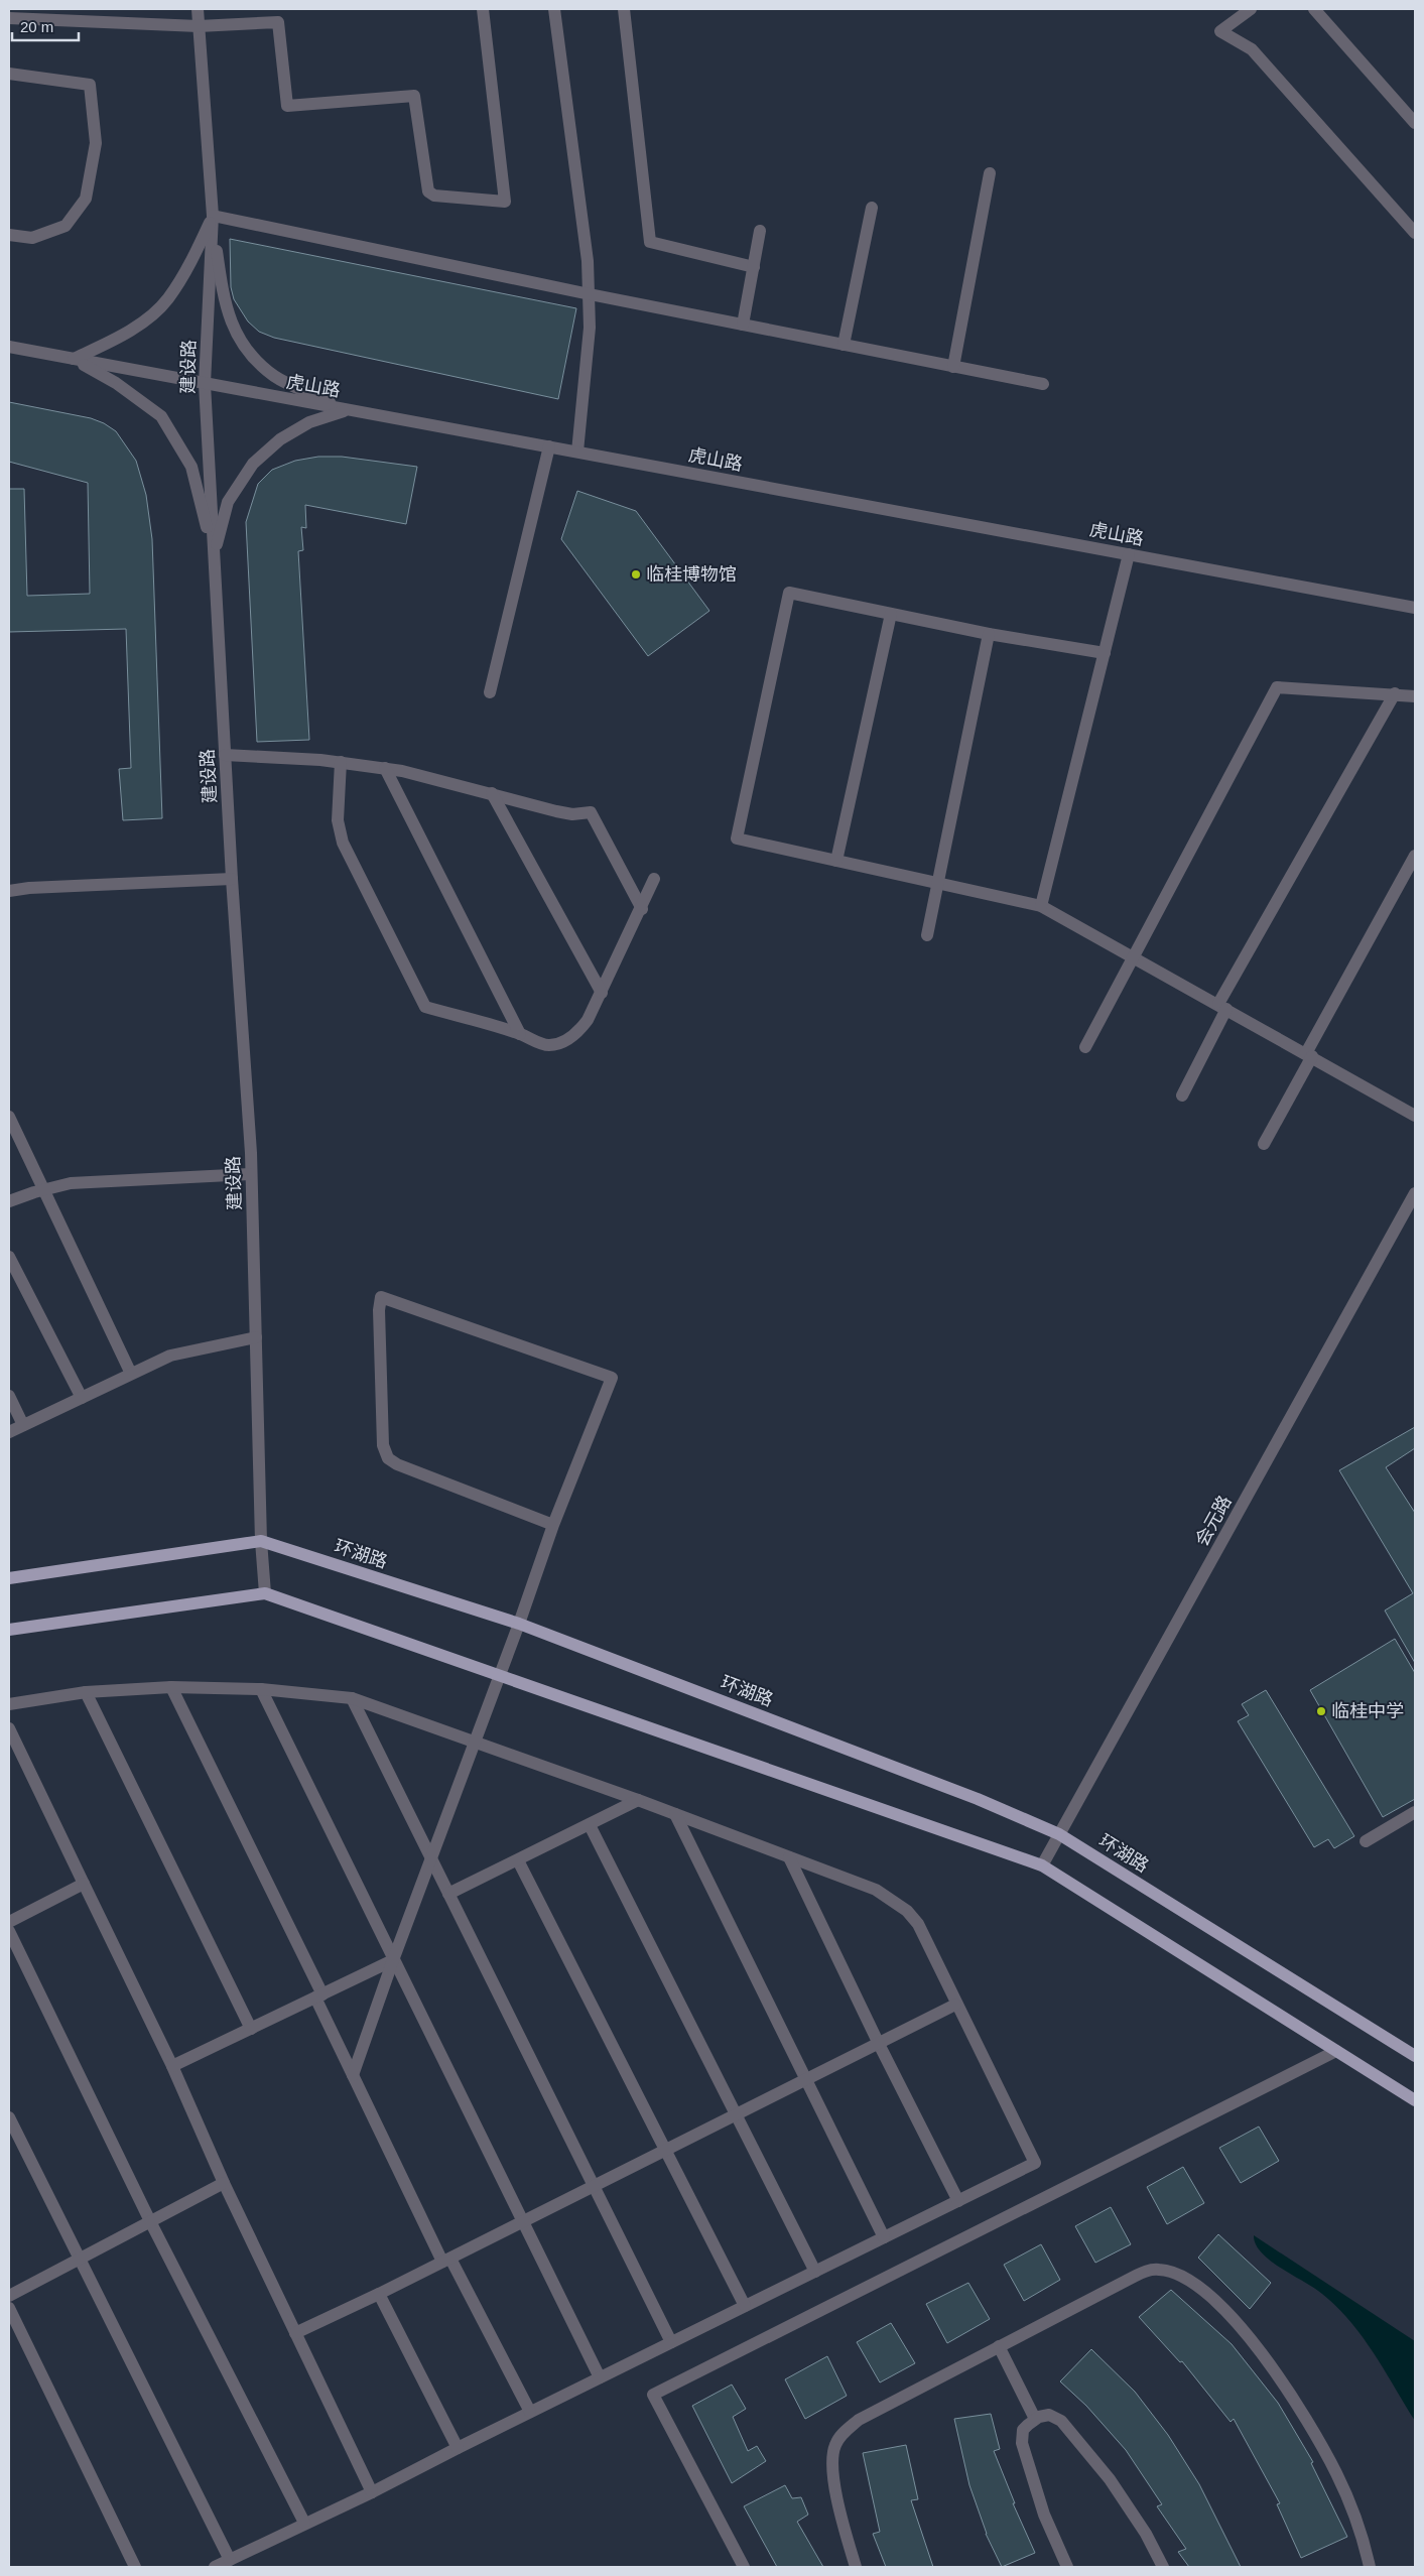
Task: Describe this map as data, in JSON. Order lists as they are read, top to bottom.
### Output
{
  "streets": {
    "main road": ["环湖路"],
    "street": ["建设路", "虎山路", "会元路"]
  },
  "crossings": [
    ["建设路", "虎山路"],
    ["建设路", "环湖路"],
    ["会元路", "环湖路"]
  ],
  "places": ["临桂博物馆", "临桂中学"],
  "scale_bar": "20 m"
}
